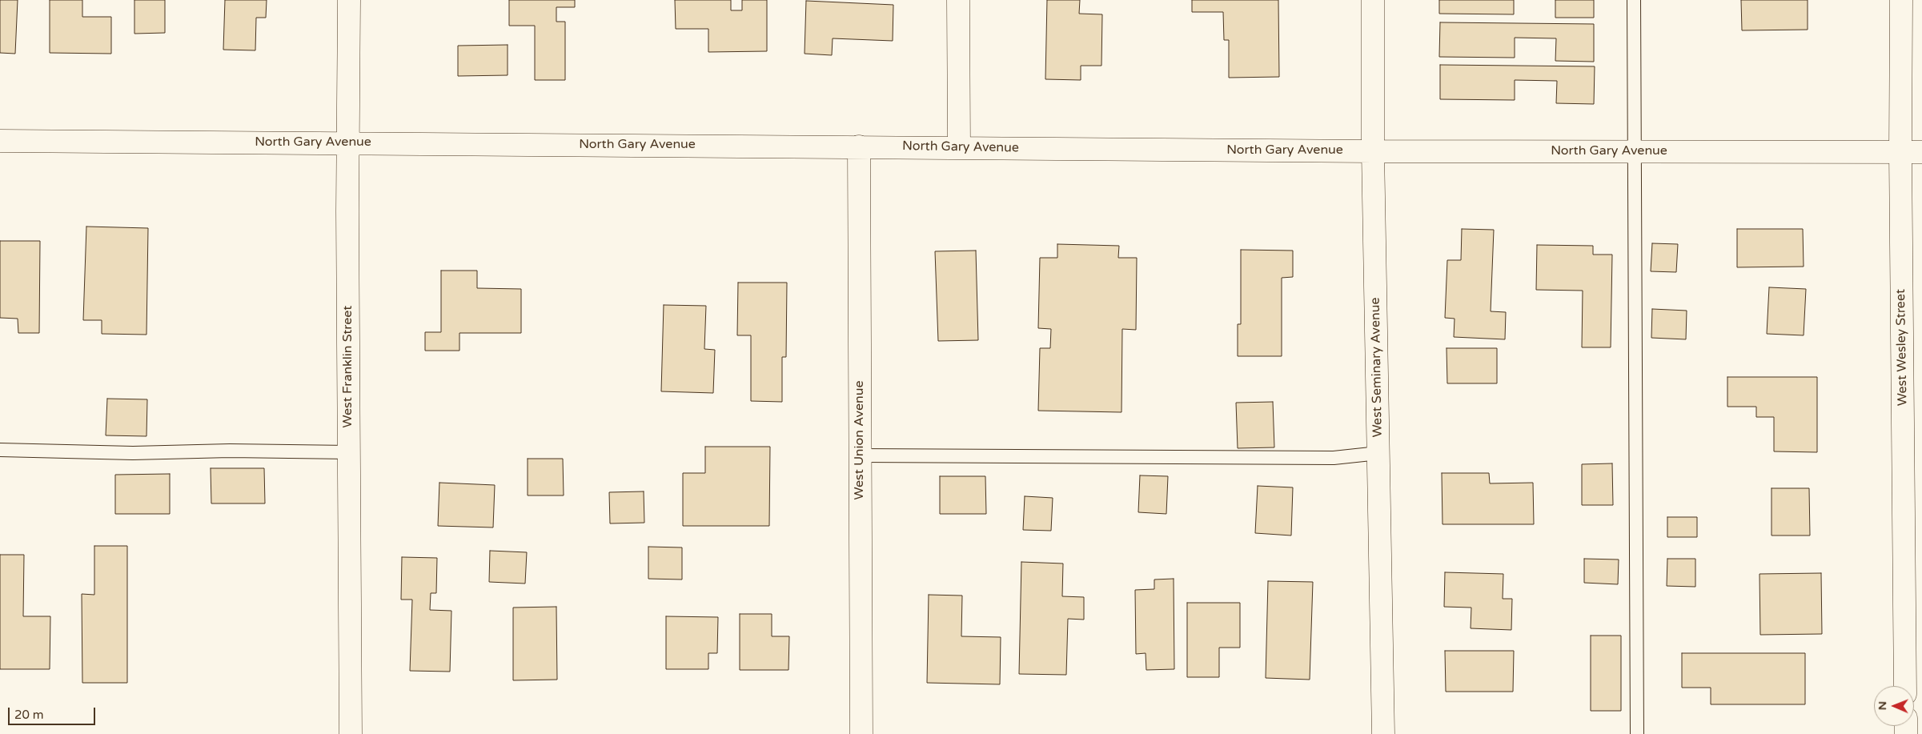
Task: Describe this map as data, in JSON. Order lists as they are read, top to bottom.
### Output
{
  "streets": {
    "street": [
      "North Gary Avenue",
      "West Wesley Street",
      "West Franklin Street",
      "West Seminary Avenue",
      "West Union Avenue"
    ]
  },
  "crossings": [
    ["North Gary Avenue", "West Wesley Street"],
    ["North Gary Avenue", "West Franklin Street"],
    ["North Gary Avenue", "West Seminary Avenue"],
    ["North Gary Avenue", "West Union Avenue"]
  ],
  "scale_bar": "20 m",
  "north": "left"
}
